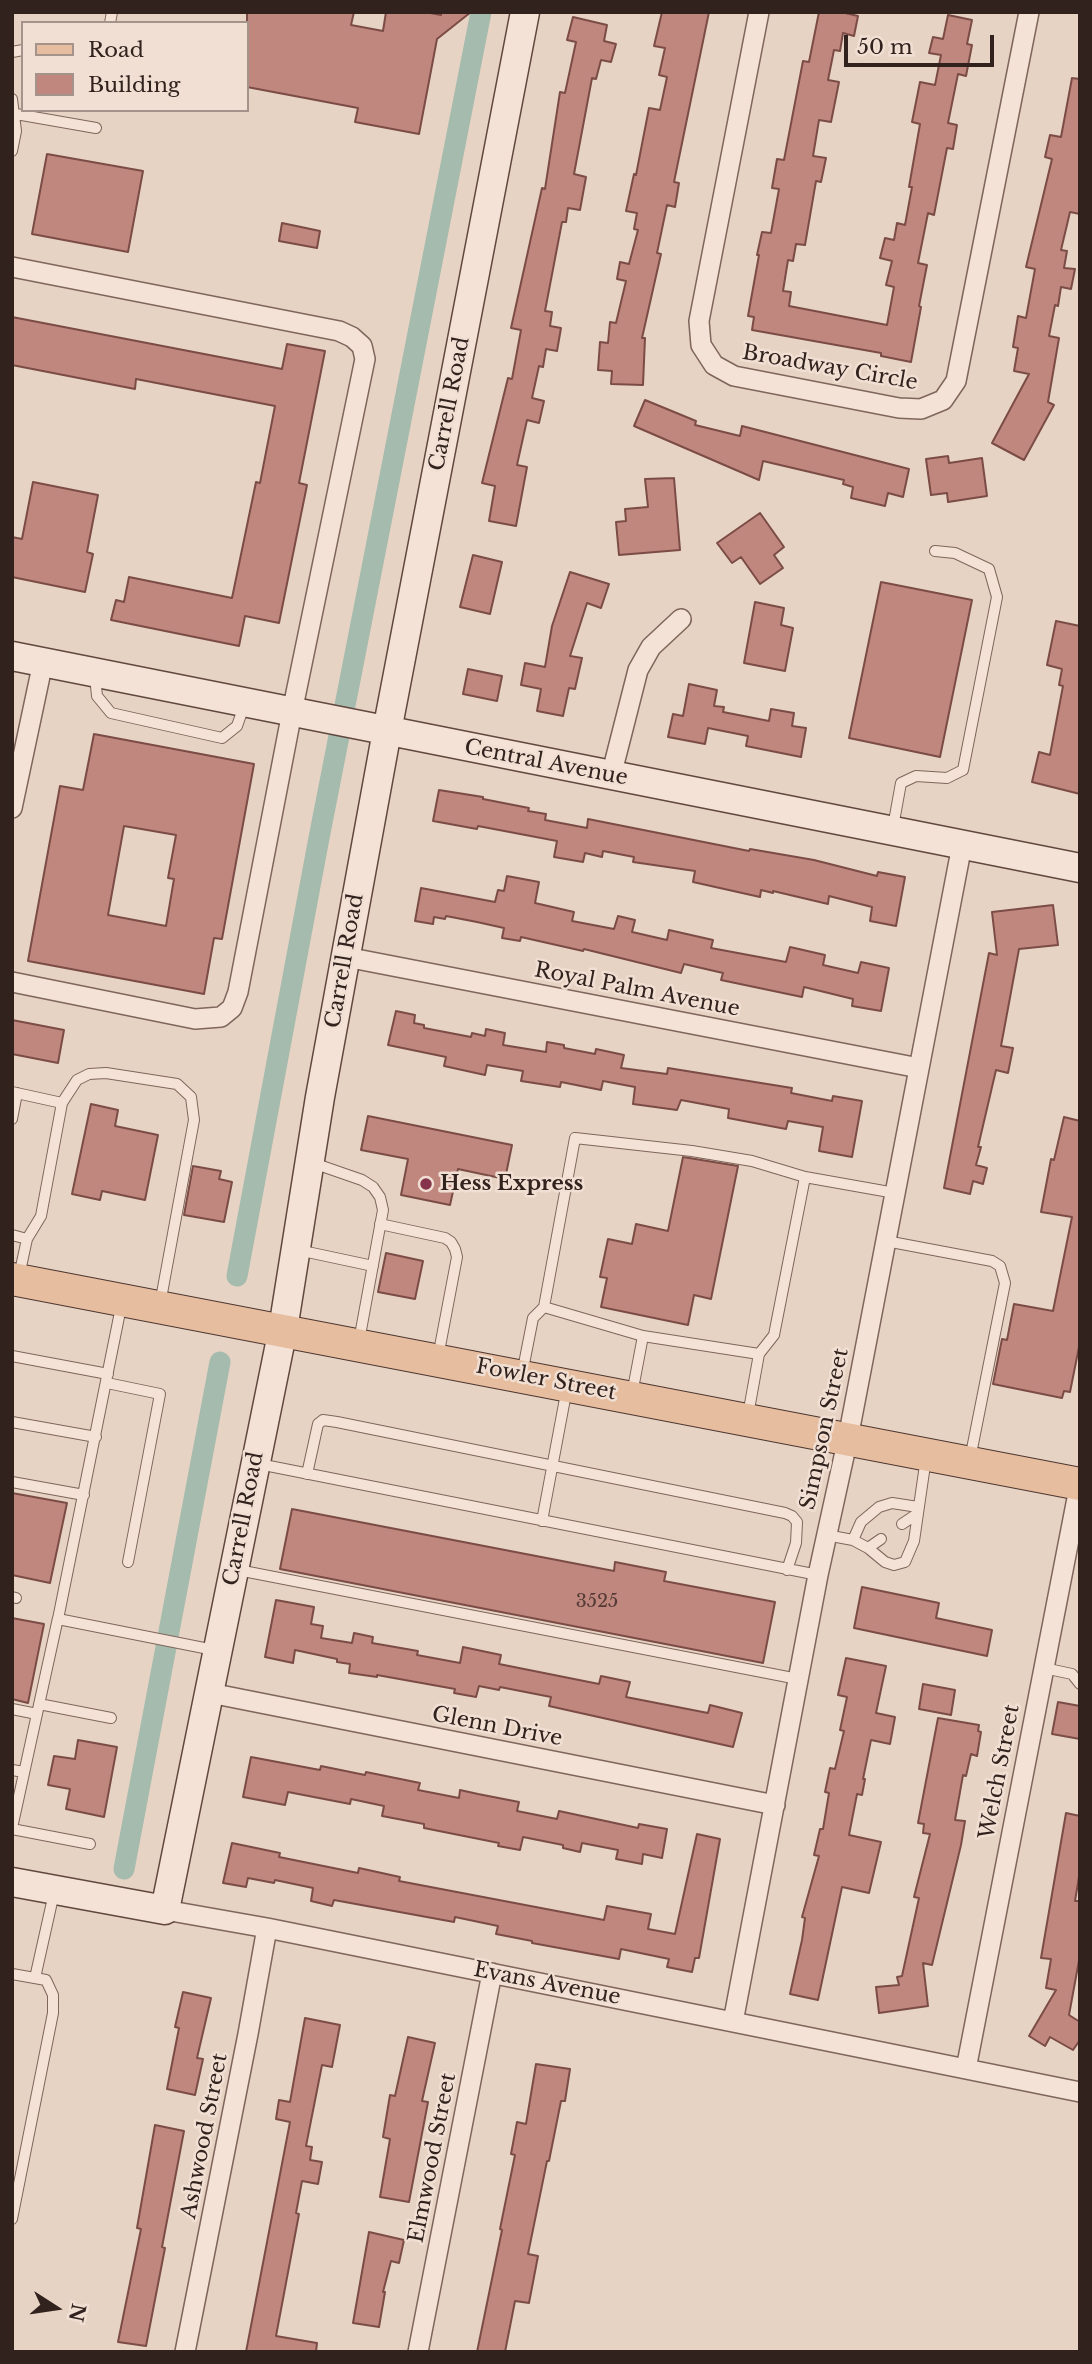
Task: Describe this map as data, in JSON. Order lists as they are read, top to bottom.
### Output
{
  "streets": {
    "main road": ["Fowler Street"],
    "street": [
      "Broadway Circle",
      "Carrell Road",
      "Central Avenue",
      "Royal Palm Avenue",
      "Simpson Street",
      "Glenn Drive",
      "Welch Street",
      "Evans Avenue",
      "Ashwood Street",
      "Elmwood Street"
    ]
  },
  "crossings": [
    ["Carrell Road", "Central Avenue"],
    ["Carrell Road", "Royal Palm Avenue"],
    ["Carrell Road", "Fowler Street"],
    ["Carrell Road", "Glenn Drive"],
    ["Carrell Road", "Evans Avenue"],
    ["Central Avenue", "Simpson Street"],
    ["Royal Palm Avenue", "Simpson Street"],
    ["Fowler Street", "Simpson Street"],
    ["Fowler Street", "Welch Street"],
    ["Simpson Street", "Glenn Drive"],
    ["Simpson Street", "Evans Avenue"],
    ["Welch Street", "Evans Avenue"],
    ["Evans Avenue", "Ashwood Street"],
    ["Evans Avenue", "Elmwood Street"]
  ],
  "places": ["Hess Express"],
  "house_numbers": ["3525"],
  "legend": ["Road", "Building"],
  "scale_bar": "50 m",
  "north": "right"
}
